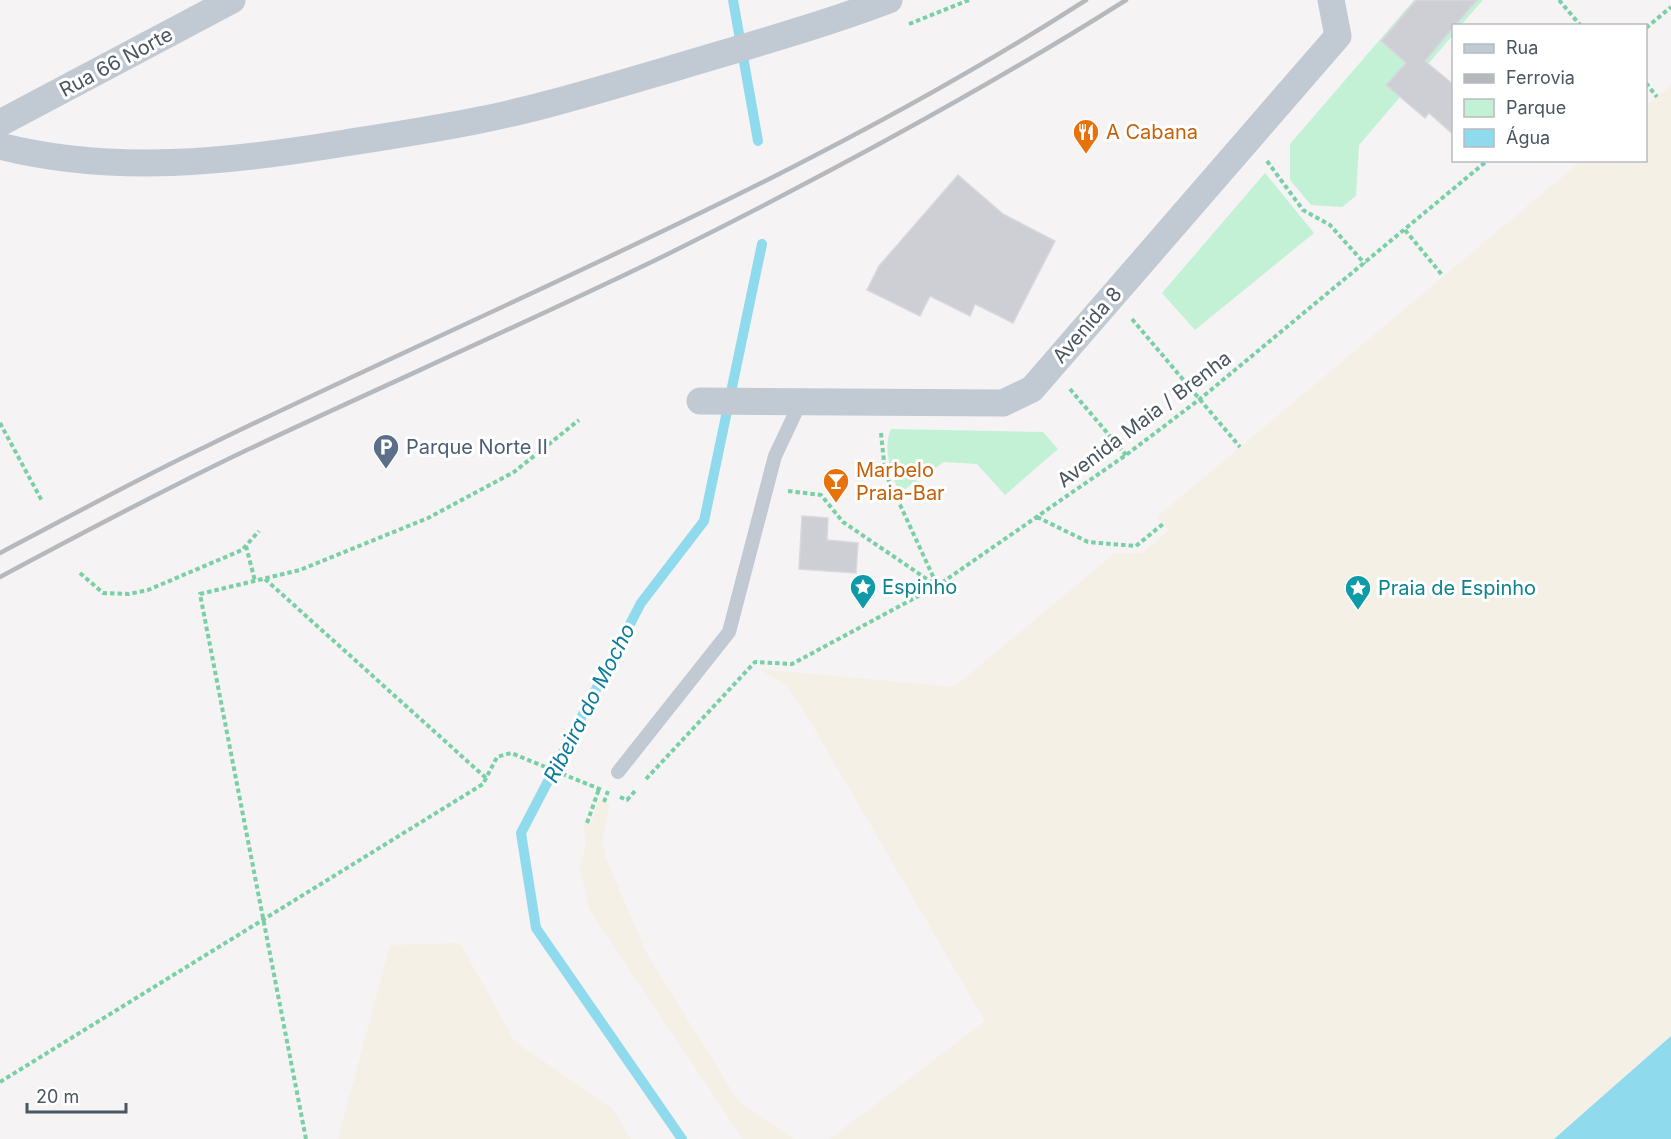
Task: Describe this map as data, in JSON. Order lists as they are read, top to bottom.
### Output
{
  "streets": {
    "street": ["Rua 66 Norte", "Avenida 8"],
    "path": ["Avenida Maia / Brenha"]
  },
  "water": ["Ribeira do Mocho"],
  "places": {
    "restaurant": ["A Cabana"],
    "parking": ["Parque Norte II"],
    "bar": ["Marbelo Praia-Bar"],
    "place": ["Espinho", "Praia de Espinho"]
  },
  "legend": [
    "Rua",
    "Ferrovia",
    "Parque",
    "Água"
  ],
  "scale_bar": "20 m"
}
